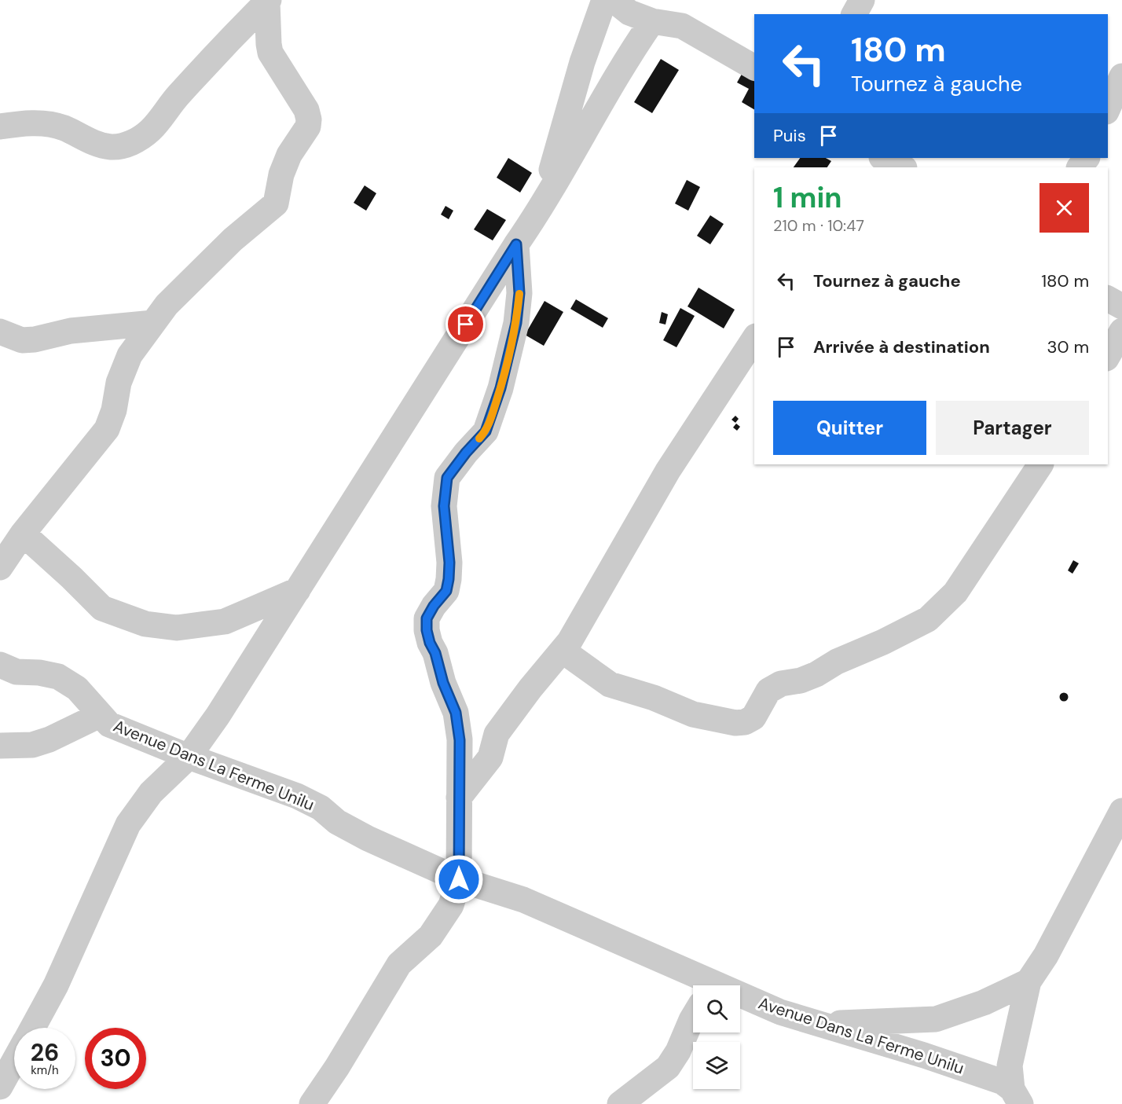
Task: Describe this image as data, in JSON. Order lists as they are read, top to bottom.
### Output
{
  "streets": {
    "street": ["Avenue Dans La Ferme Unilu"]
  },
  "page": {
    "turn": ["180 m", "Tournez à gauche"],
    "then": "Puis",
    "heading": ["1 min", "210 m · 10:47"],
    "list": [
      {
        "name": "Tournez à gauche",
        "value": "180 m"
      },
      {
        "name": "Arrivée à destination",
        "value": "30 m"
      }
    ],
    "buttons": ["Quitter", "Partager"],
    "speed": "26 km/h",
    "limit": "30"
  }
}
